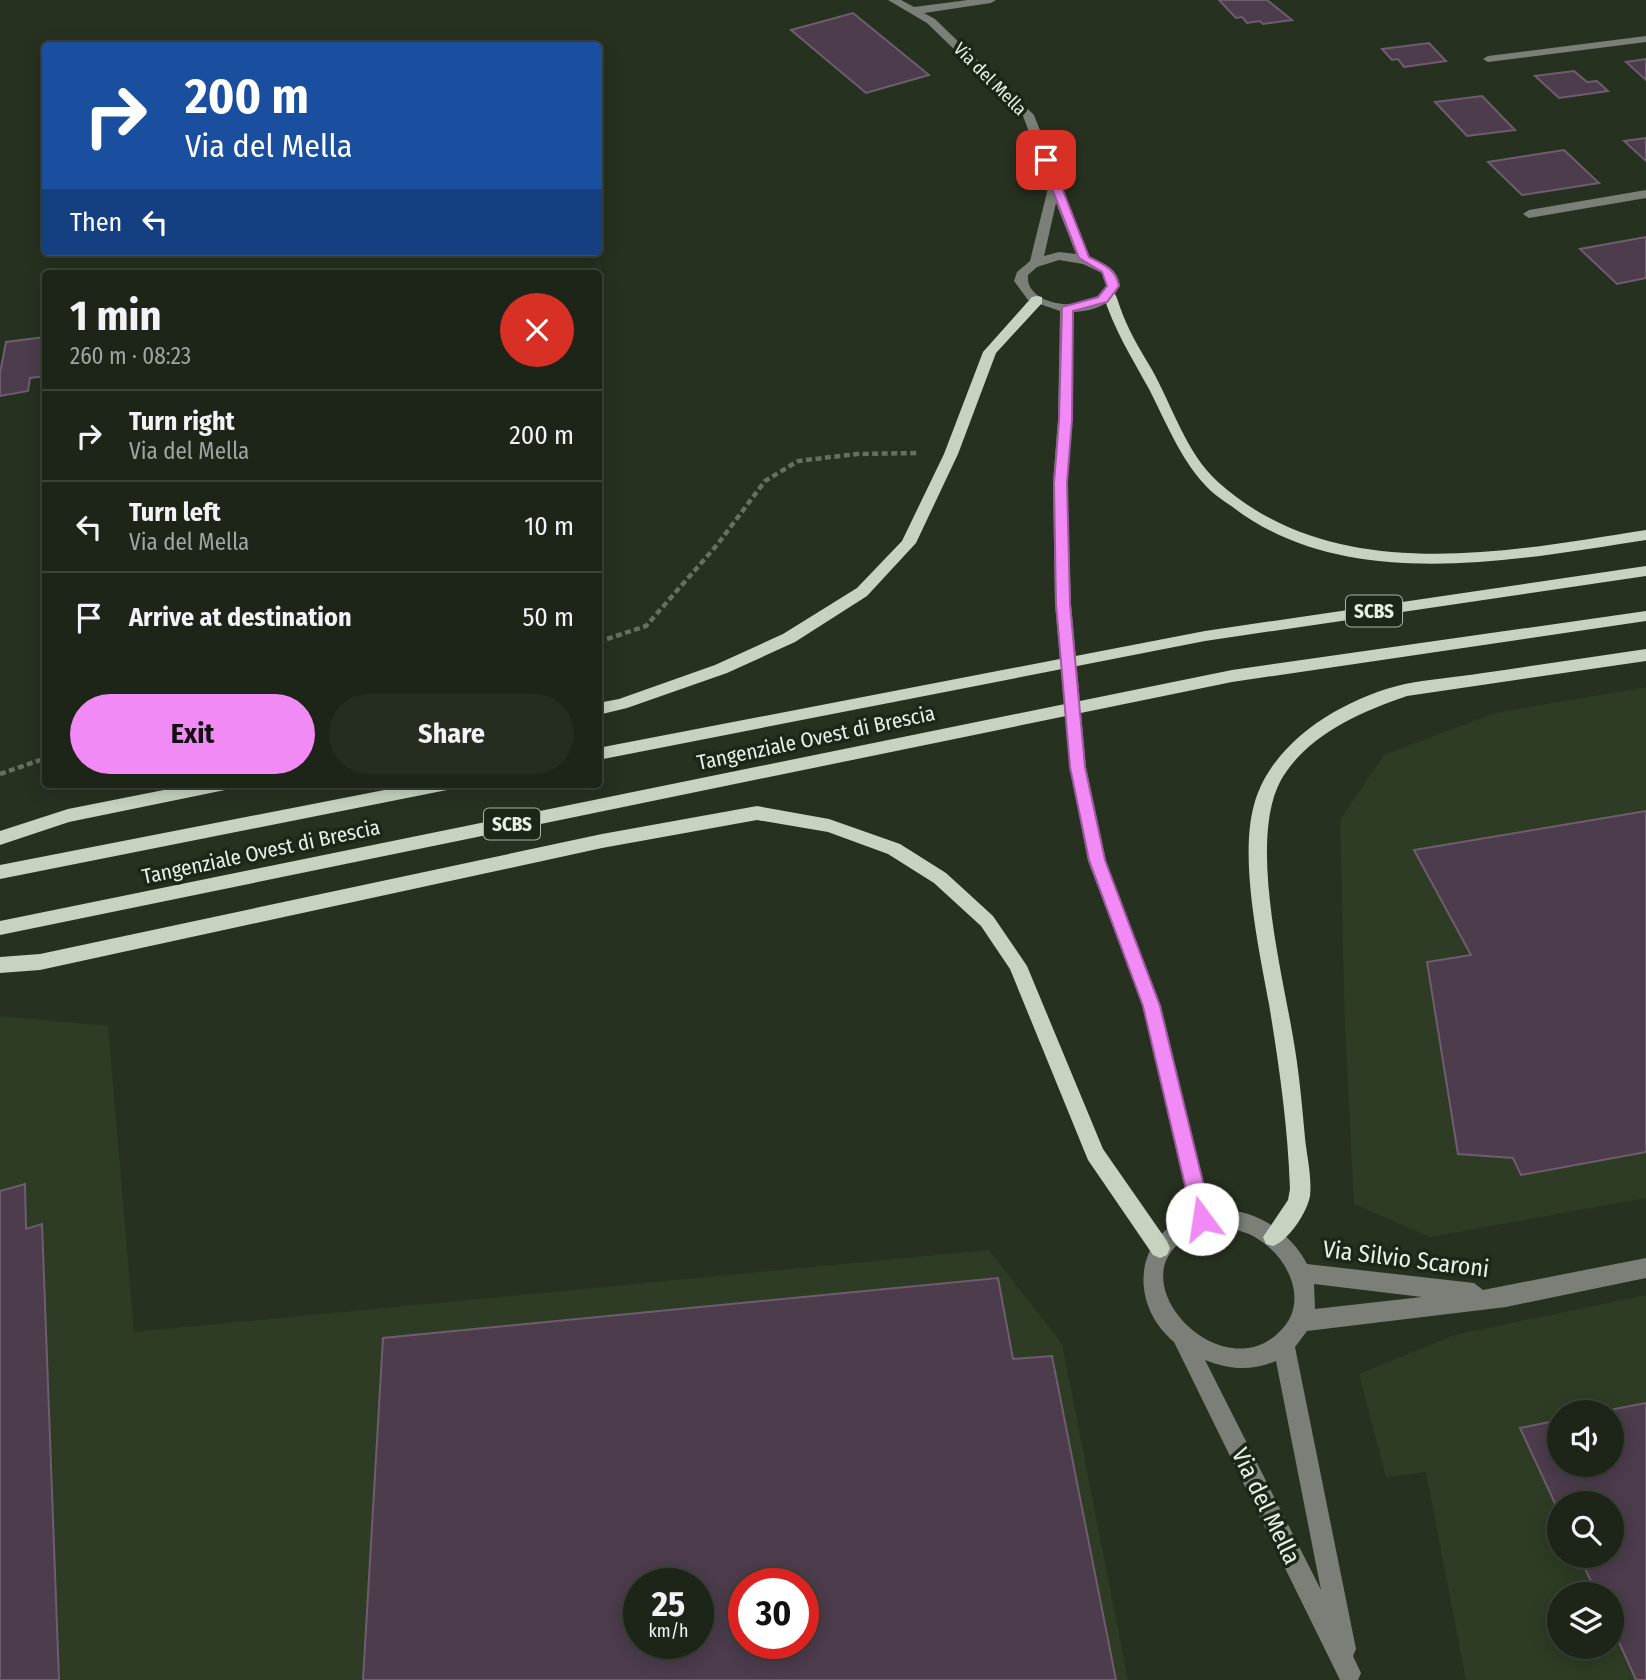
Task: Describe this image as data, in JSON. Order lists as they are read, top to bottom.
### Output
{
  "streets": {
    "main road": ["SCBS", "Tangenziale Ovest di Brescia"],
    "street": ["Via del Mella", "Via Silvio Scaroni"]
  },
  "crossings": [
    ["Via del Mella", "Via Silvio Scaroni"]
  ],
  "page": {
    "turn": ["200 m", "Via del Mella"],
    "then": "Then",
    "heading": ["1 min", "260 m · 08:23"],
    "list": [
      {
        "name": "Turn right",
        "note": "Via del Mella",
        "value": "200 m"
      },
      {
        "name": "Turn left",
        "note": "Via del Mella",
        "value": "10 m"
      },
      {
        "name": "Arrive at destination",
        "value": "50 m"
      }
    ],
    "buttons": ["Exit", "Share"],
    "speed": "25 km/h",
    "limit": "30"
  }
}
